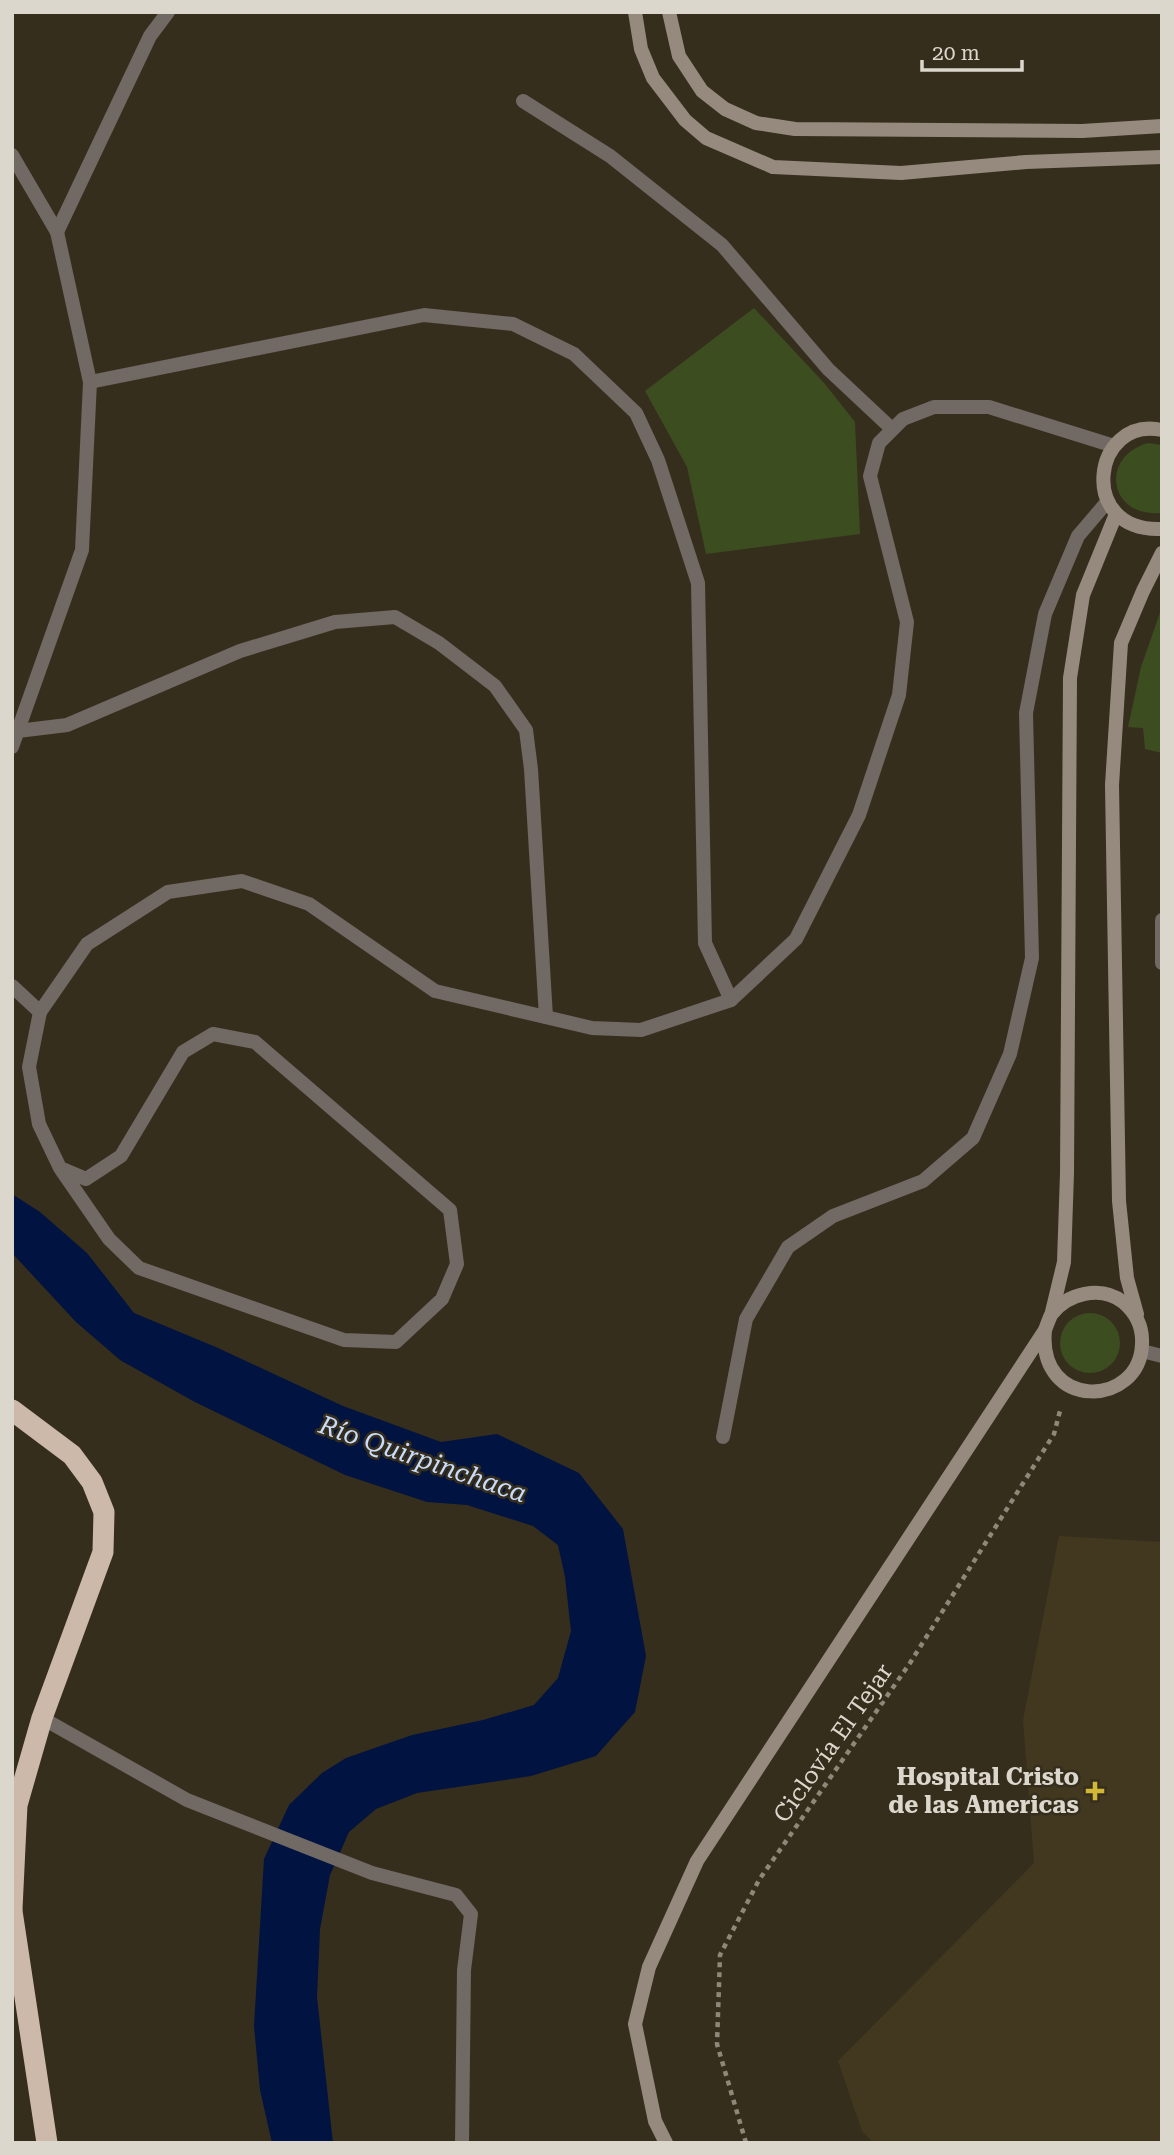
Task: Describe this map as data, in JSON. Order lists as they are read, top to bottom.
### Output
{
  "streets": {
    "path": ["Ciclovía El Tejar"]
  },
  "water": ["Río Quirpinchaca"],
  "places": {
    "health": ["Hospital Cristo de las Americas"]
  },
  "scale_bar": "20 m"
}
